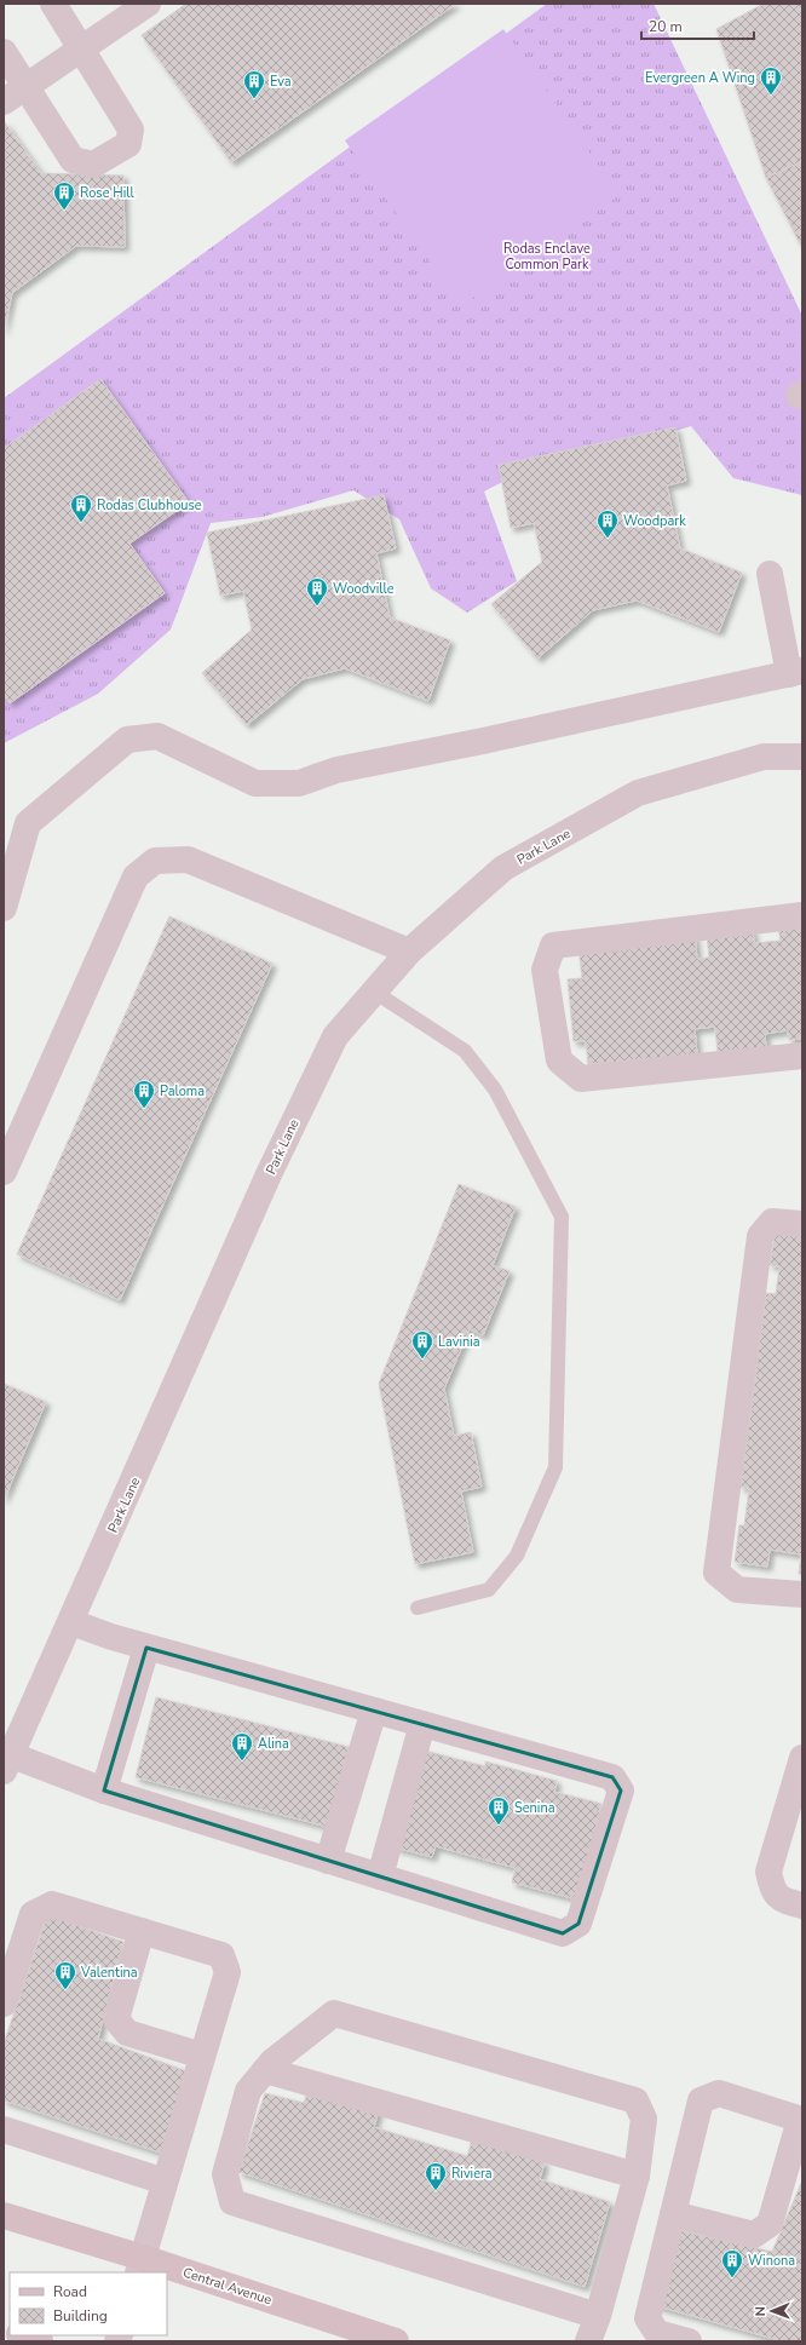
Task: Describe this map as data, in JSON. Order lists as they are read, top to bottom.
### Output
{
  "streets": {
    "main road": ["Central Avenue"],
    "street": ["Park Lane"]
  },
  "parks": ["Rodas Enclave Common Park"],
  "places": {
    "building": [
      "Evergreen A Wing",
      "Eva",
      "Rose Hill",
      "Rodas Clubhouse",
      "Woodpark",
      "Woodville",
      "Paloma",
      "Lavinia",
      "Alina",
      "Senina",
      "Valentina",
      "Riviera",
      "Winona"
    ]
  },
  "legend": ["Road", "Building"],
  "scale_bar": "20 m",
  "north": "left"
}
